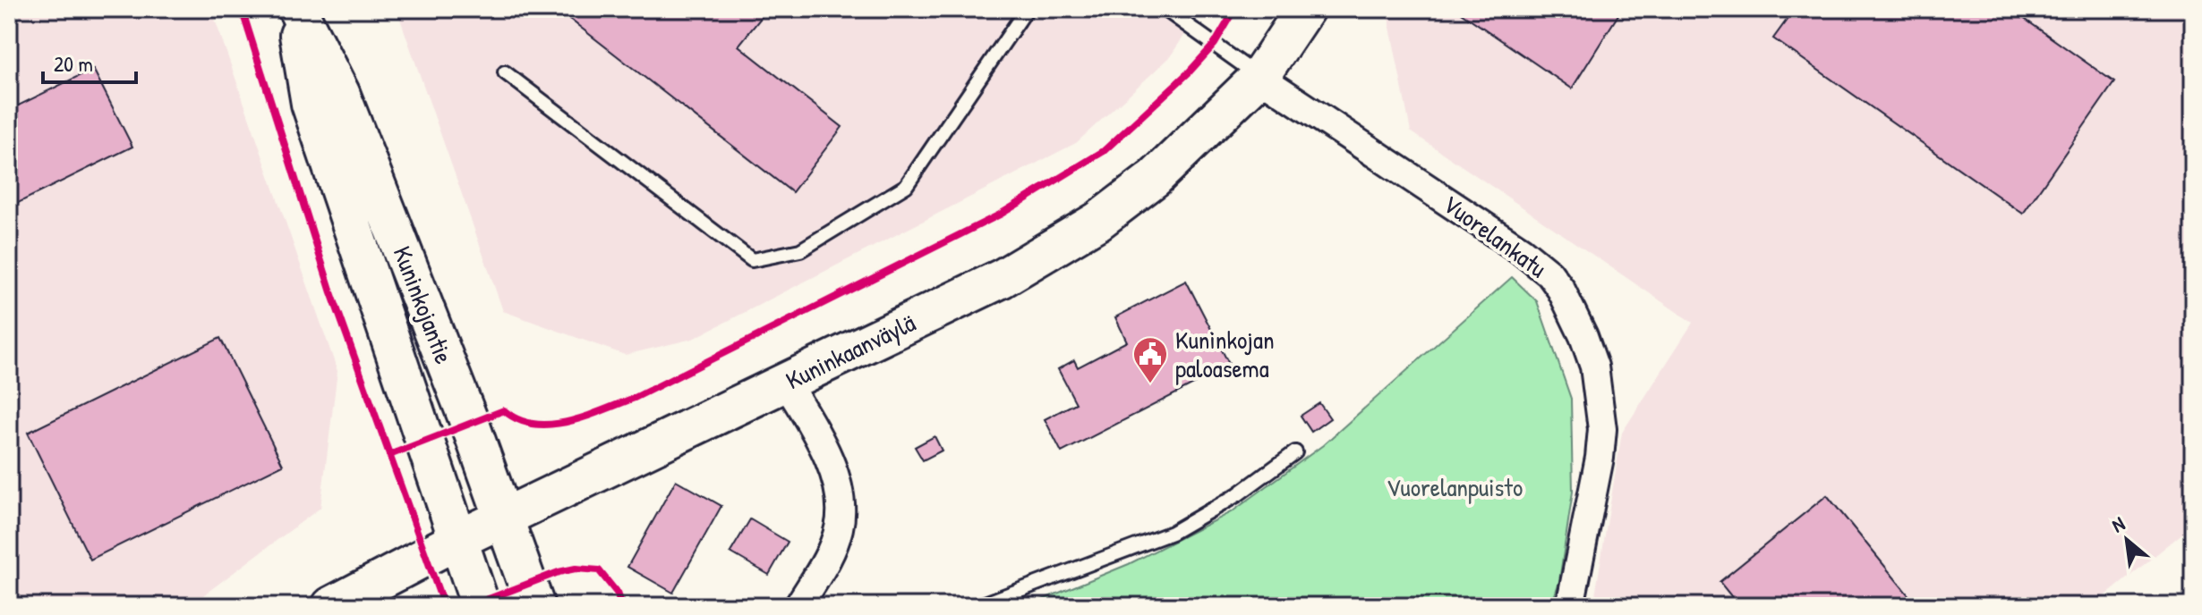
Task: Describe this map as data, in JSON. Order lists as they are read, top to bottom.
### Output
{
  "streets": {
    "main road": ["Kuninkojantie", "Kuninkaanväylä"],
    "street": ["Vuorelankatu"]
  },
  "crossings": [
    ["Vuorelankatu", "Kuninkaanväylä"],
    ["Kuninkojantie", "Kuninkaanväylä"]
  ],
  "parks": ["Vuorelanpuisto"],
  "places": {
    "public building": ["Kuninkojan paloasema"]
  },
  "scale_bar": "20 m",
  "north": "top left"
}
